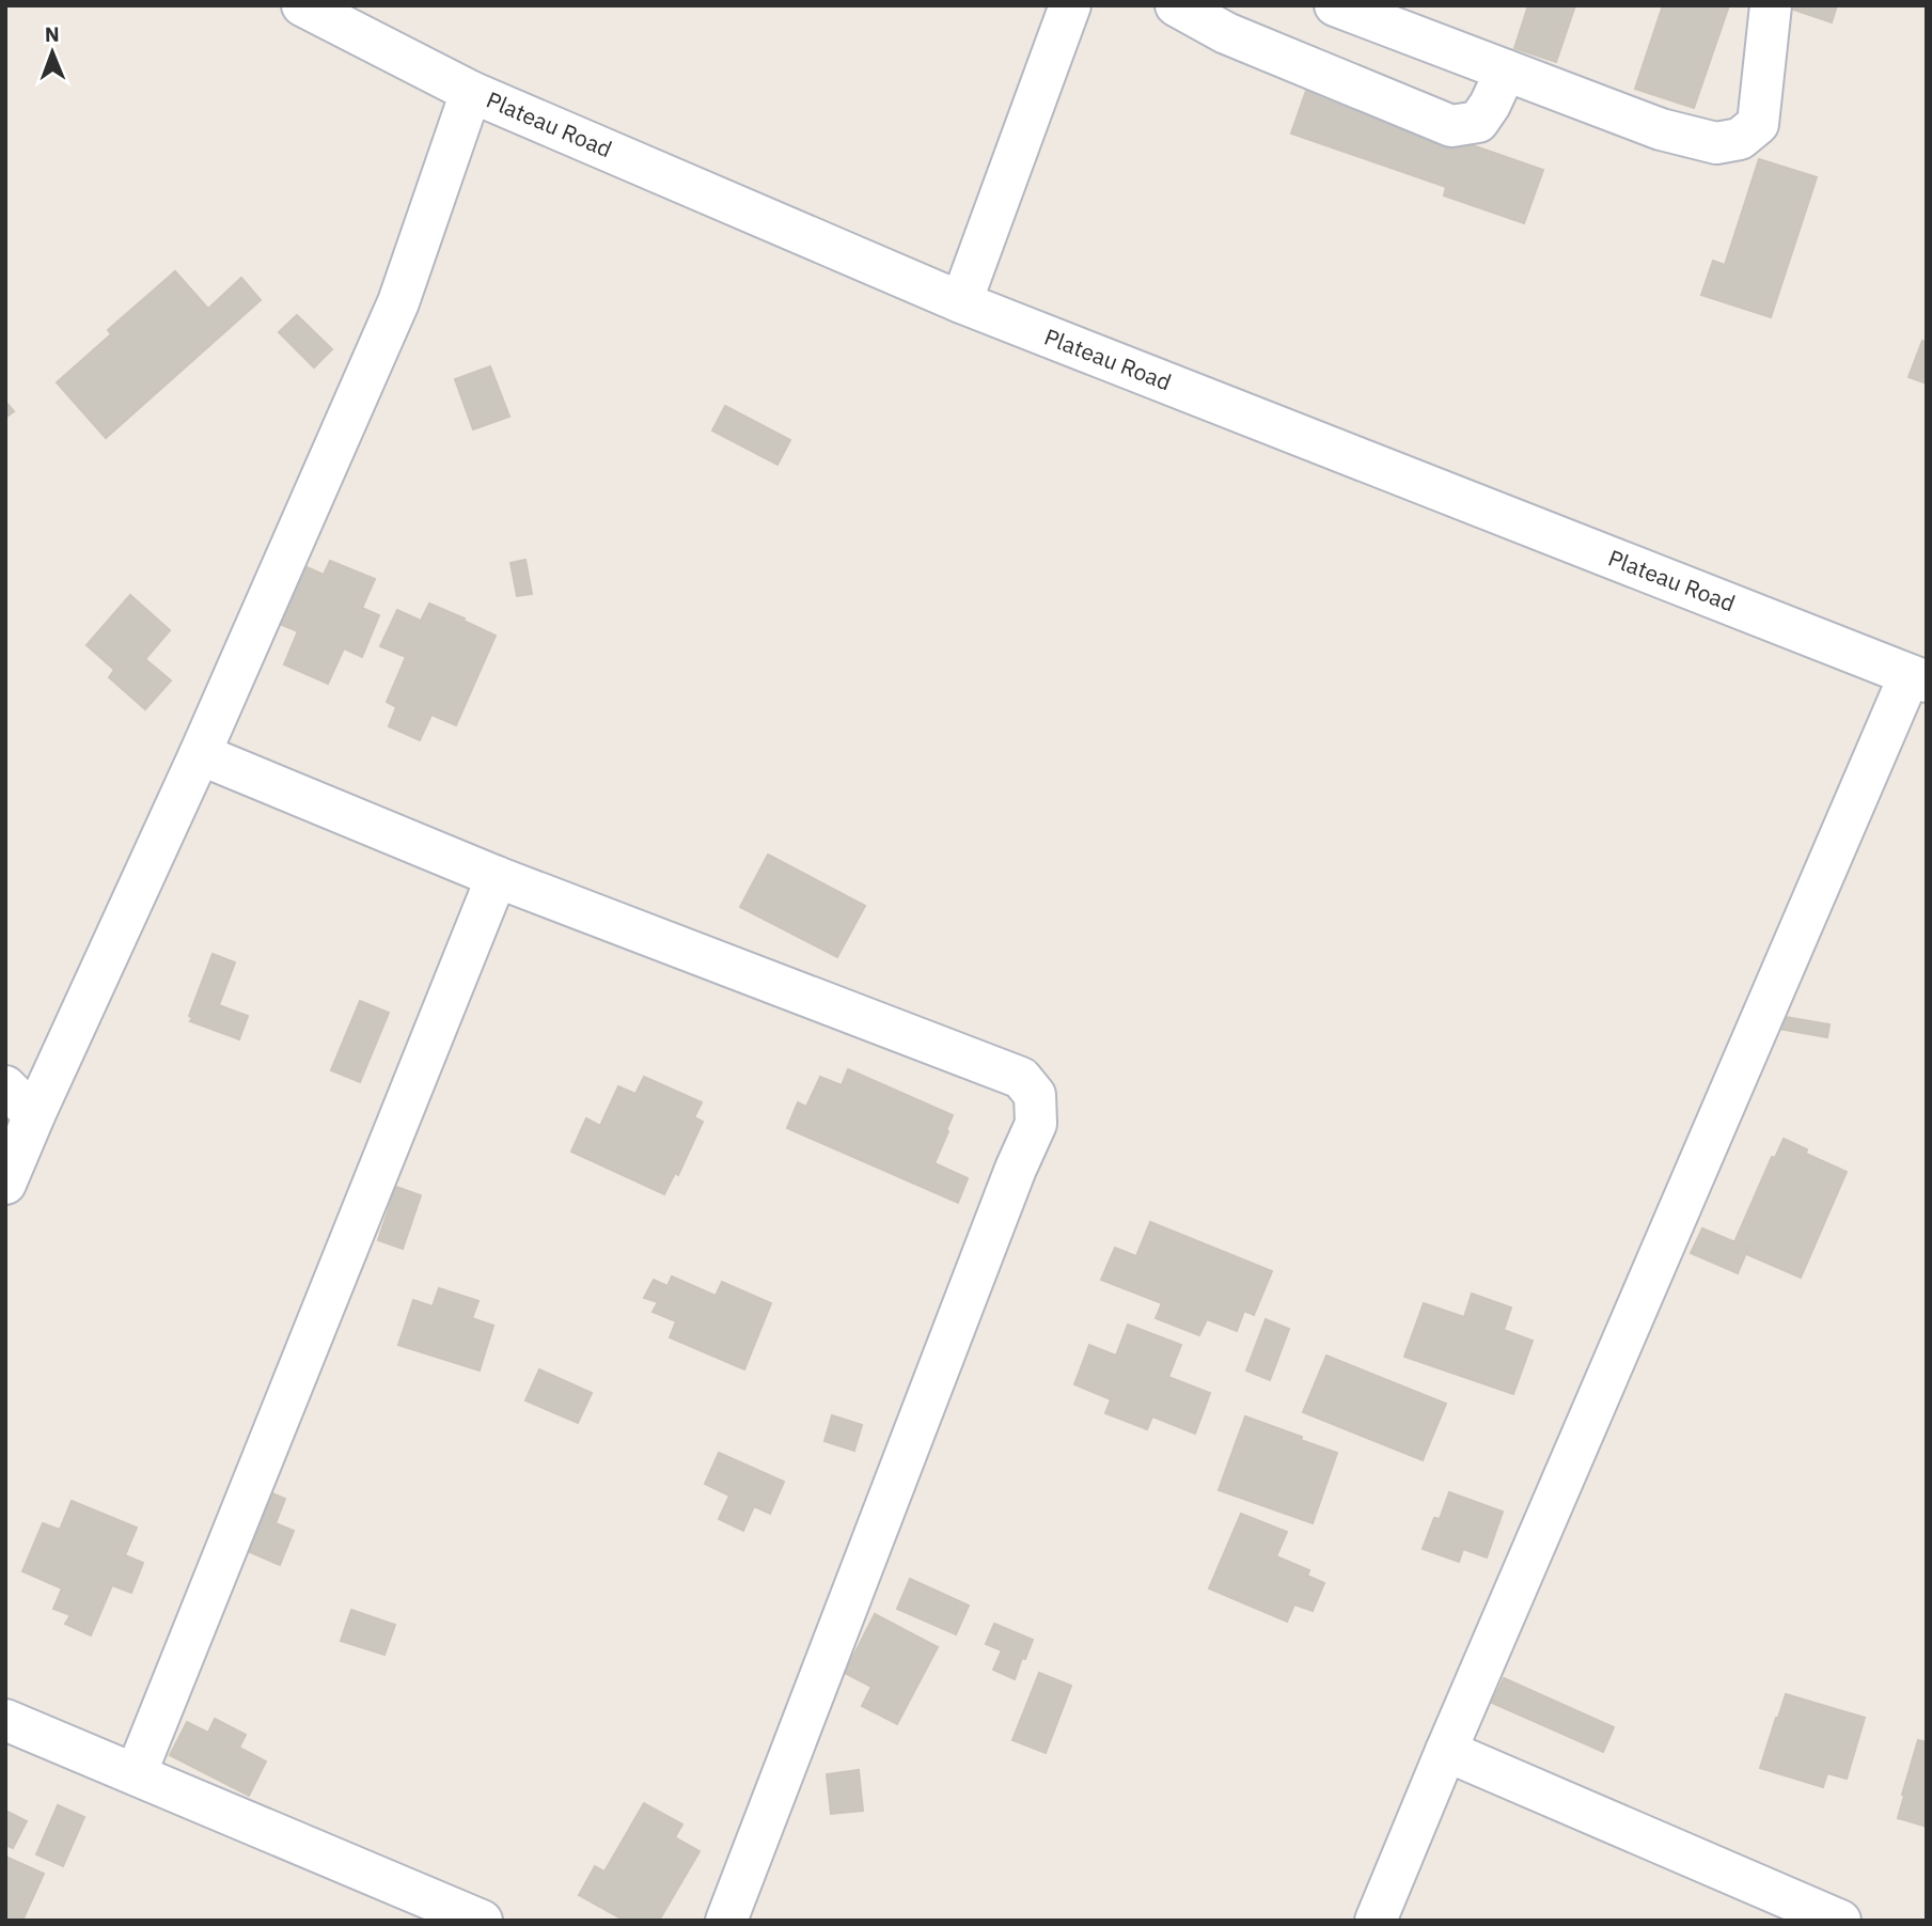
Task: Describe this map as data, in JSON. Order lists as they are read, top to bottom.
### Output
{
  "streets": {
    "street": ["Plateau Road"]
  },
  "north": "top"
}
